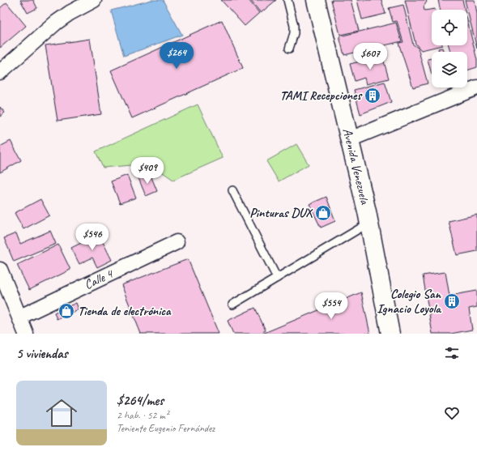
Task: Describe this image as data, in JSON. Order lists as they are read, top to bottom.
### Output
{
  "streets": {
    "main road": ["Avenida Venezuela"],
    "street": ["Calle 4"]
  },
  "places": {
    "building": ["TAMI Recepciones", "Colegio San Ignacio Loyola"],
    "shop": ["Pinturas DUX", "Tienda de electrónica"]
  },
  "page": {
    "price": [
      "$264",
      "$607",
      "$409",
      "$546",
      "$554"
    ],
    "heading": "5 viviendas",
    "list": [
      {
        "name": "$264/mes",
        "note": "2 hab. · 52 m² · Teniente Eugenio Fernández"
      }
    ]
  }
}
